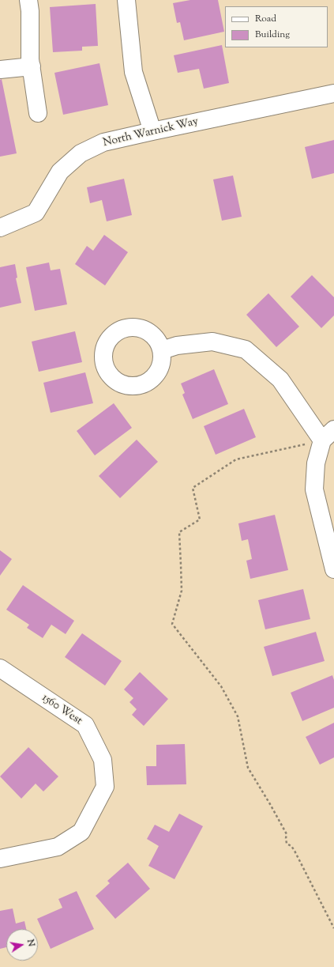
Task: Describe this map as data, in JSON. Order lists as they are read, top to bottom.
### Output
{
  "streets": {
    "street": ["North Warnick Way", "1560 West"]
  },
  "legend": ["Road", "Building"],
  "north": "right"
}
